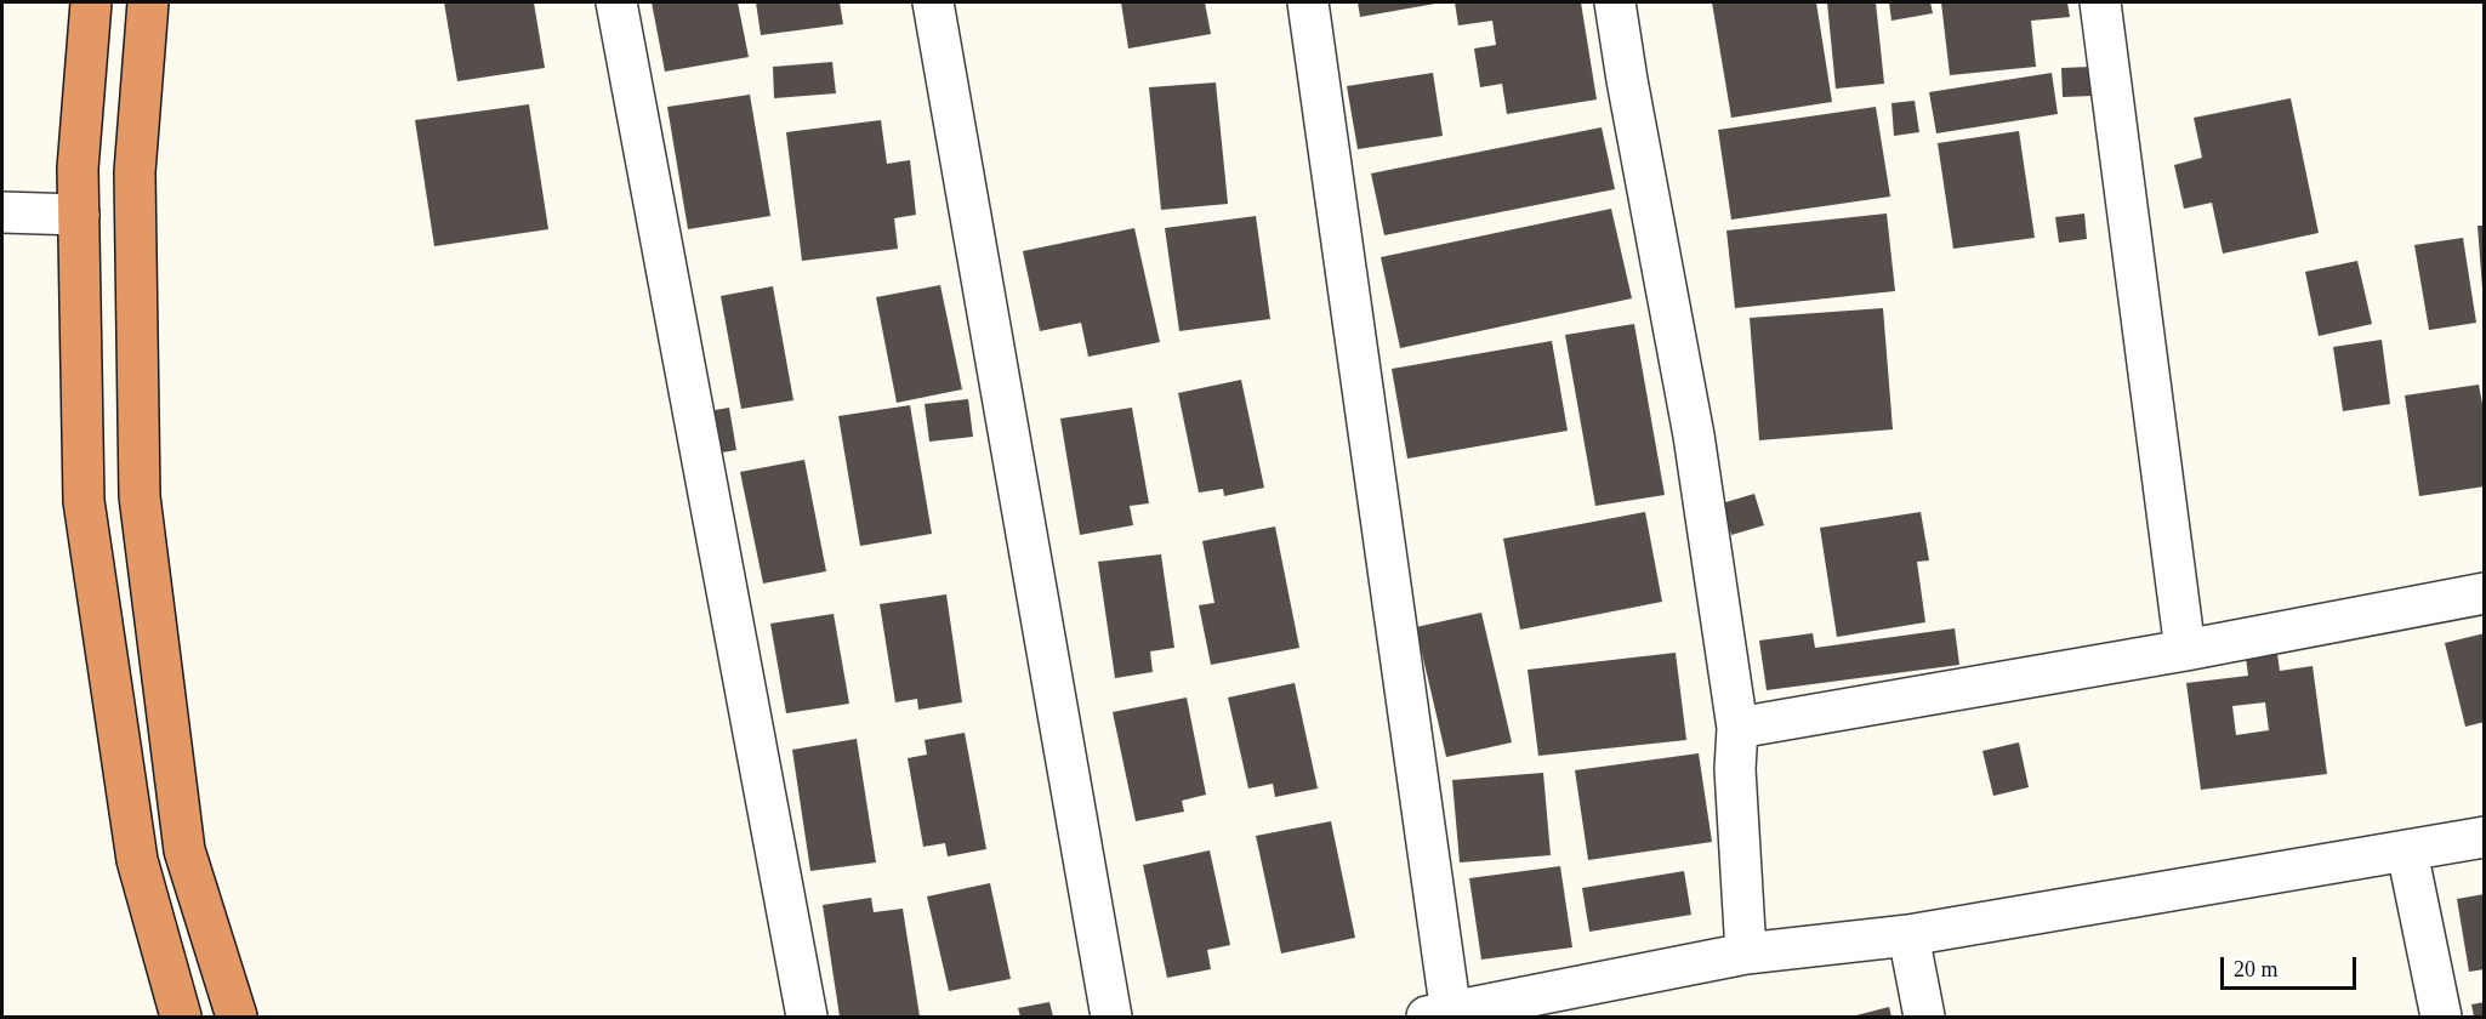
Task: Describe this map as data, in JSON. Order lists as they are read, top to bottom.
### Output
{
  "scale_bar": "20 m"
}
